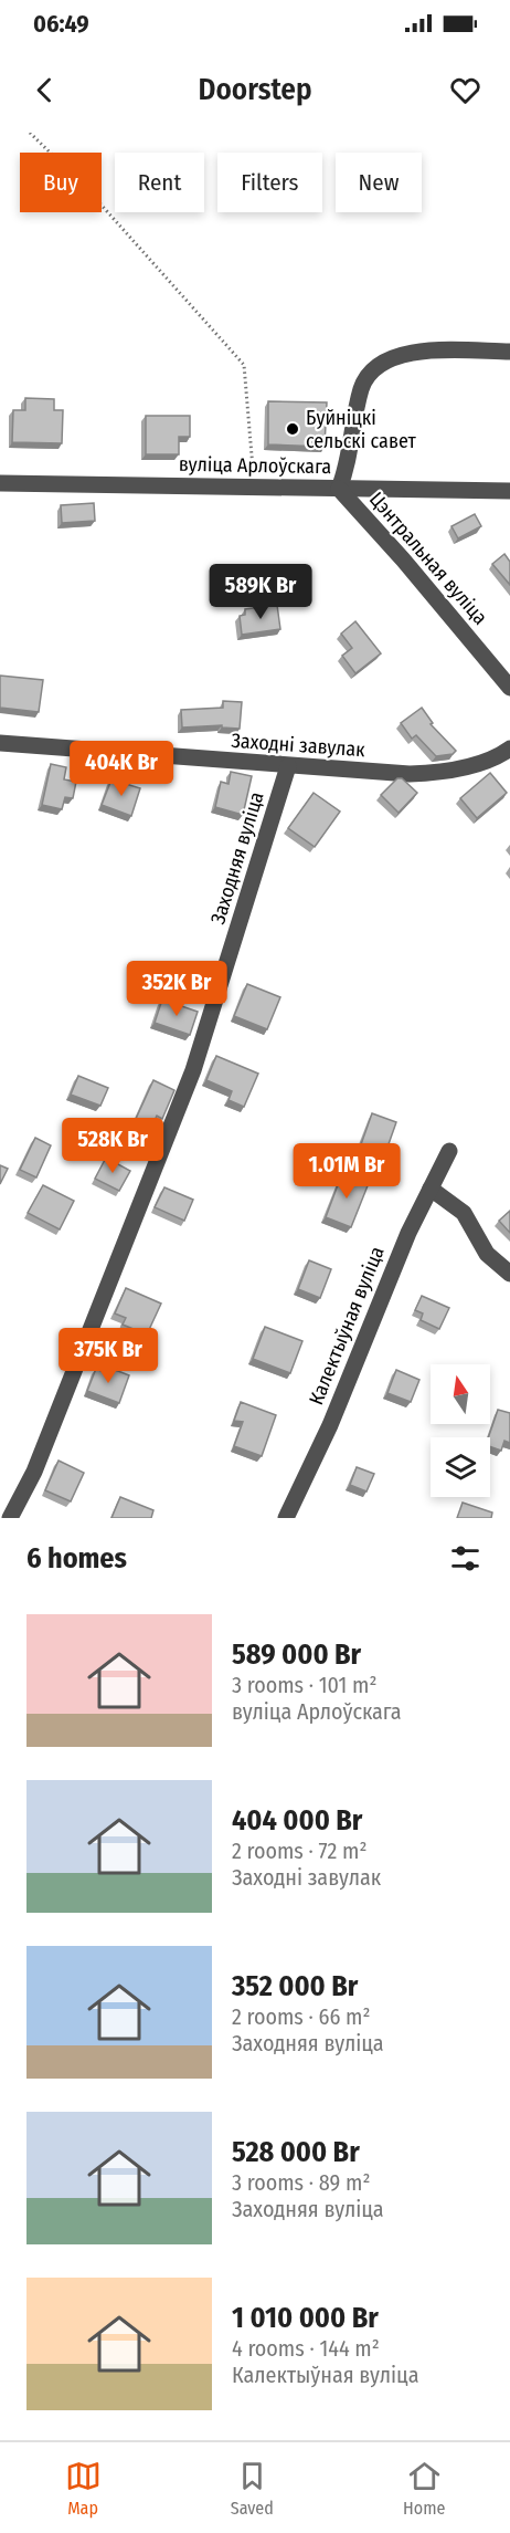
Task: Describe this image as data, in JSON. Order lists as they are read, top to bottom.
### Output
{
  "streets": {
    "street": [
      "вуліца Арлоўскага",
      "Цэнтральная вуліца",
      "Заходні завулак",
      "Заходняя вуліца",
      "Калектыўная вуліца"
    ]
  },
  "crossings": [
    ["вуліца Арлоўскага", "Цэнтральная вуліца"],
    ["Заходні завулак", "Заходняя вуліца"]
  ],
  "places": ["Буйніцкі сельскі савет"],
  "north": "top",
  "page": {
    "status": "06:49",
    "header": "Doorstep",
    "chip": [
      "Buy",
      "Rent",
      "Filters",
      "New"
    ],
    "price": [
      "589K Br",
      "404K Br",
      "352K Br",
      "528K Br",
      "1.01M Br",
      "375K Br"
    ],
    "heading": "6 homes",
    "list": [
      {
        "name": "589 000 Br",
        "note": "3 rooms · 101 m² · вуліца Арлоўскага"
      },
      {
        "name": "404 000 Br",
        "note": "2 rooms · 72 m² · Заходні завулак"
      },
      {
        "name": "352 000 Br",
        "note": "2 rooms · 66 m² · Заходняя вуліца"
      },
      {
        "name": "528 000 Br",
        "note": "3 rooms · 89 m² · Заходняя вуліца"
      },
      {
        "name": "1 010 000 Br",
        "note": "4 rooms · 144 m² · Калектыўная вуліца"
      }
    ],
    "tabs": ["Map", "Saved", "Home"]
  }
}
